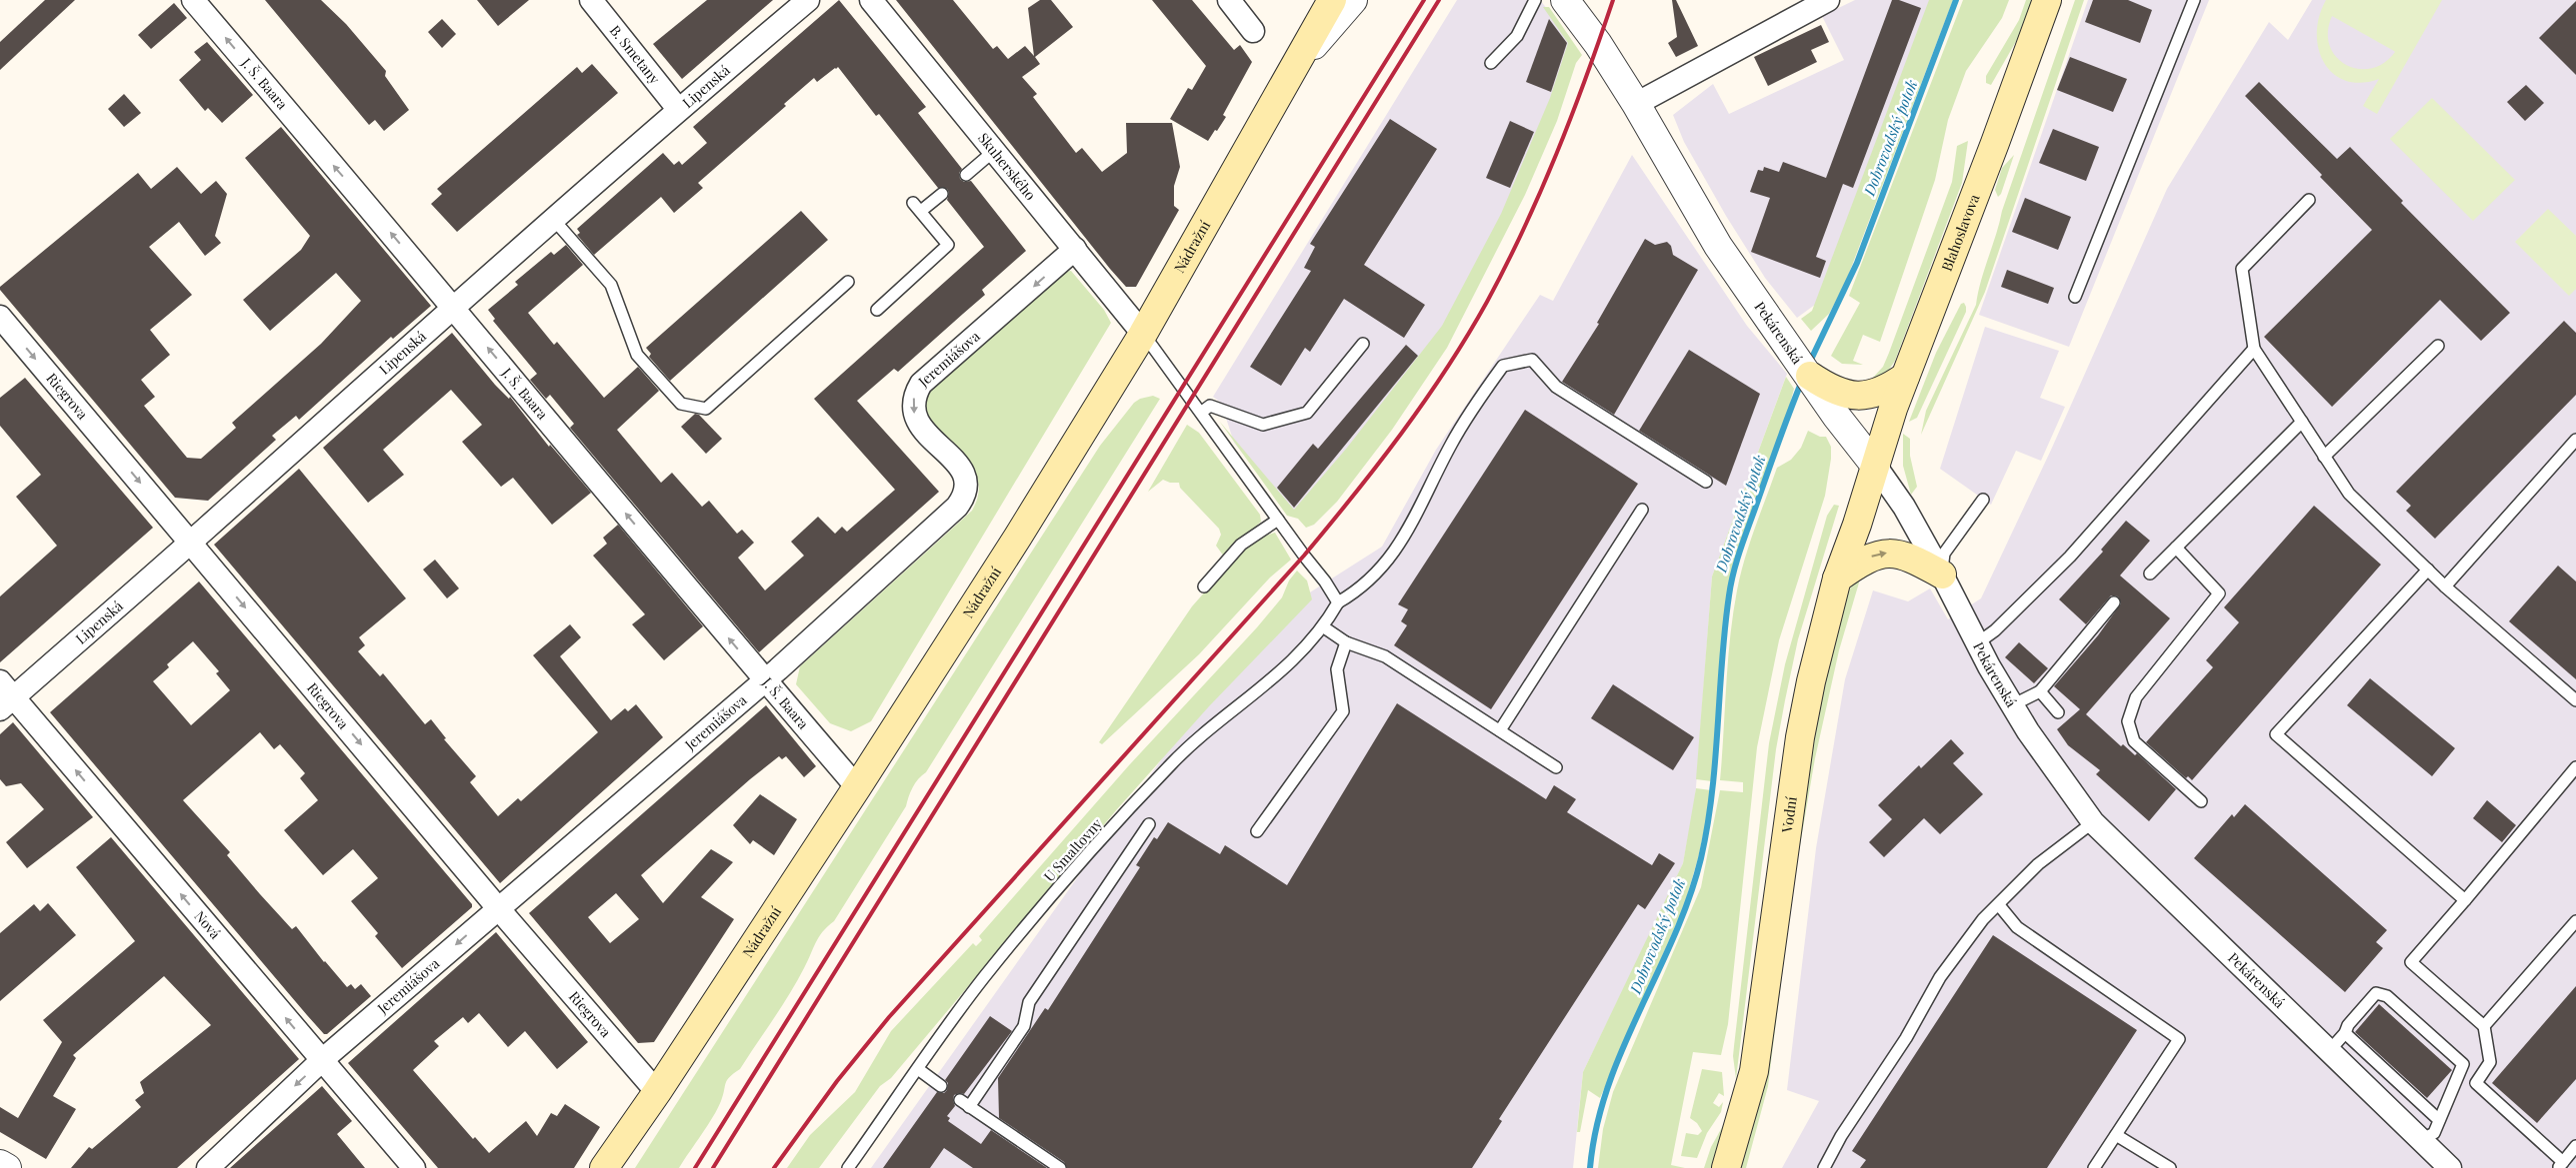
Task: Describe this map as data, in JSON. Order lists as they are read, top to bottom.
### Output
{
  "streets": {
    "main road": ["Blahoslavova", "Nádražní", "Vodní"],
    "street": [
      "B. Smetany",
      "J. Š. Baara",
      "Lipenská",
      "Skuherského",
      "Pekárenská",
      "Jeremiášova",
      "Riegrova",
      "Nová"
    ],
    "lane": ["U Smaltovny"]
  },
  "crossings": [
    ["B. Smetany", "Lipenská"],
    ["J. Š. Baara", "Lipenská"],
    ["J. Š. Baara", "Nádražní"],
    ["J. Š. Baara", "Jeremiášova"],
    ["Lipenská", "Riegrova"],
    ["Lipenská", "Nová"],
    ["Skuherského", "Nádražní"],
    ["Skuherského", "Jeremiášova"],
    ["Blahoslavova", "Pekárenská"],
    ["Blahoslavova", "Vodní"],
    ["Nádražní", "Riegrova"],
    ["Pekárenská", "Vodní"],
    ["Jeremiášova", "Riegrova"],
    ["Jeremiášova", "Nová"]
  ],
  "one_way": [
    "J. Š. Baara",
    "Jeremiášova",
    "Riegrova",
    "Nová"
  ],
  "water": ["Dobrovodský potok"]
}
